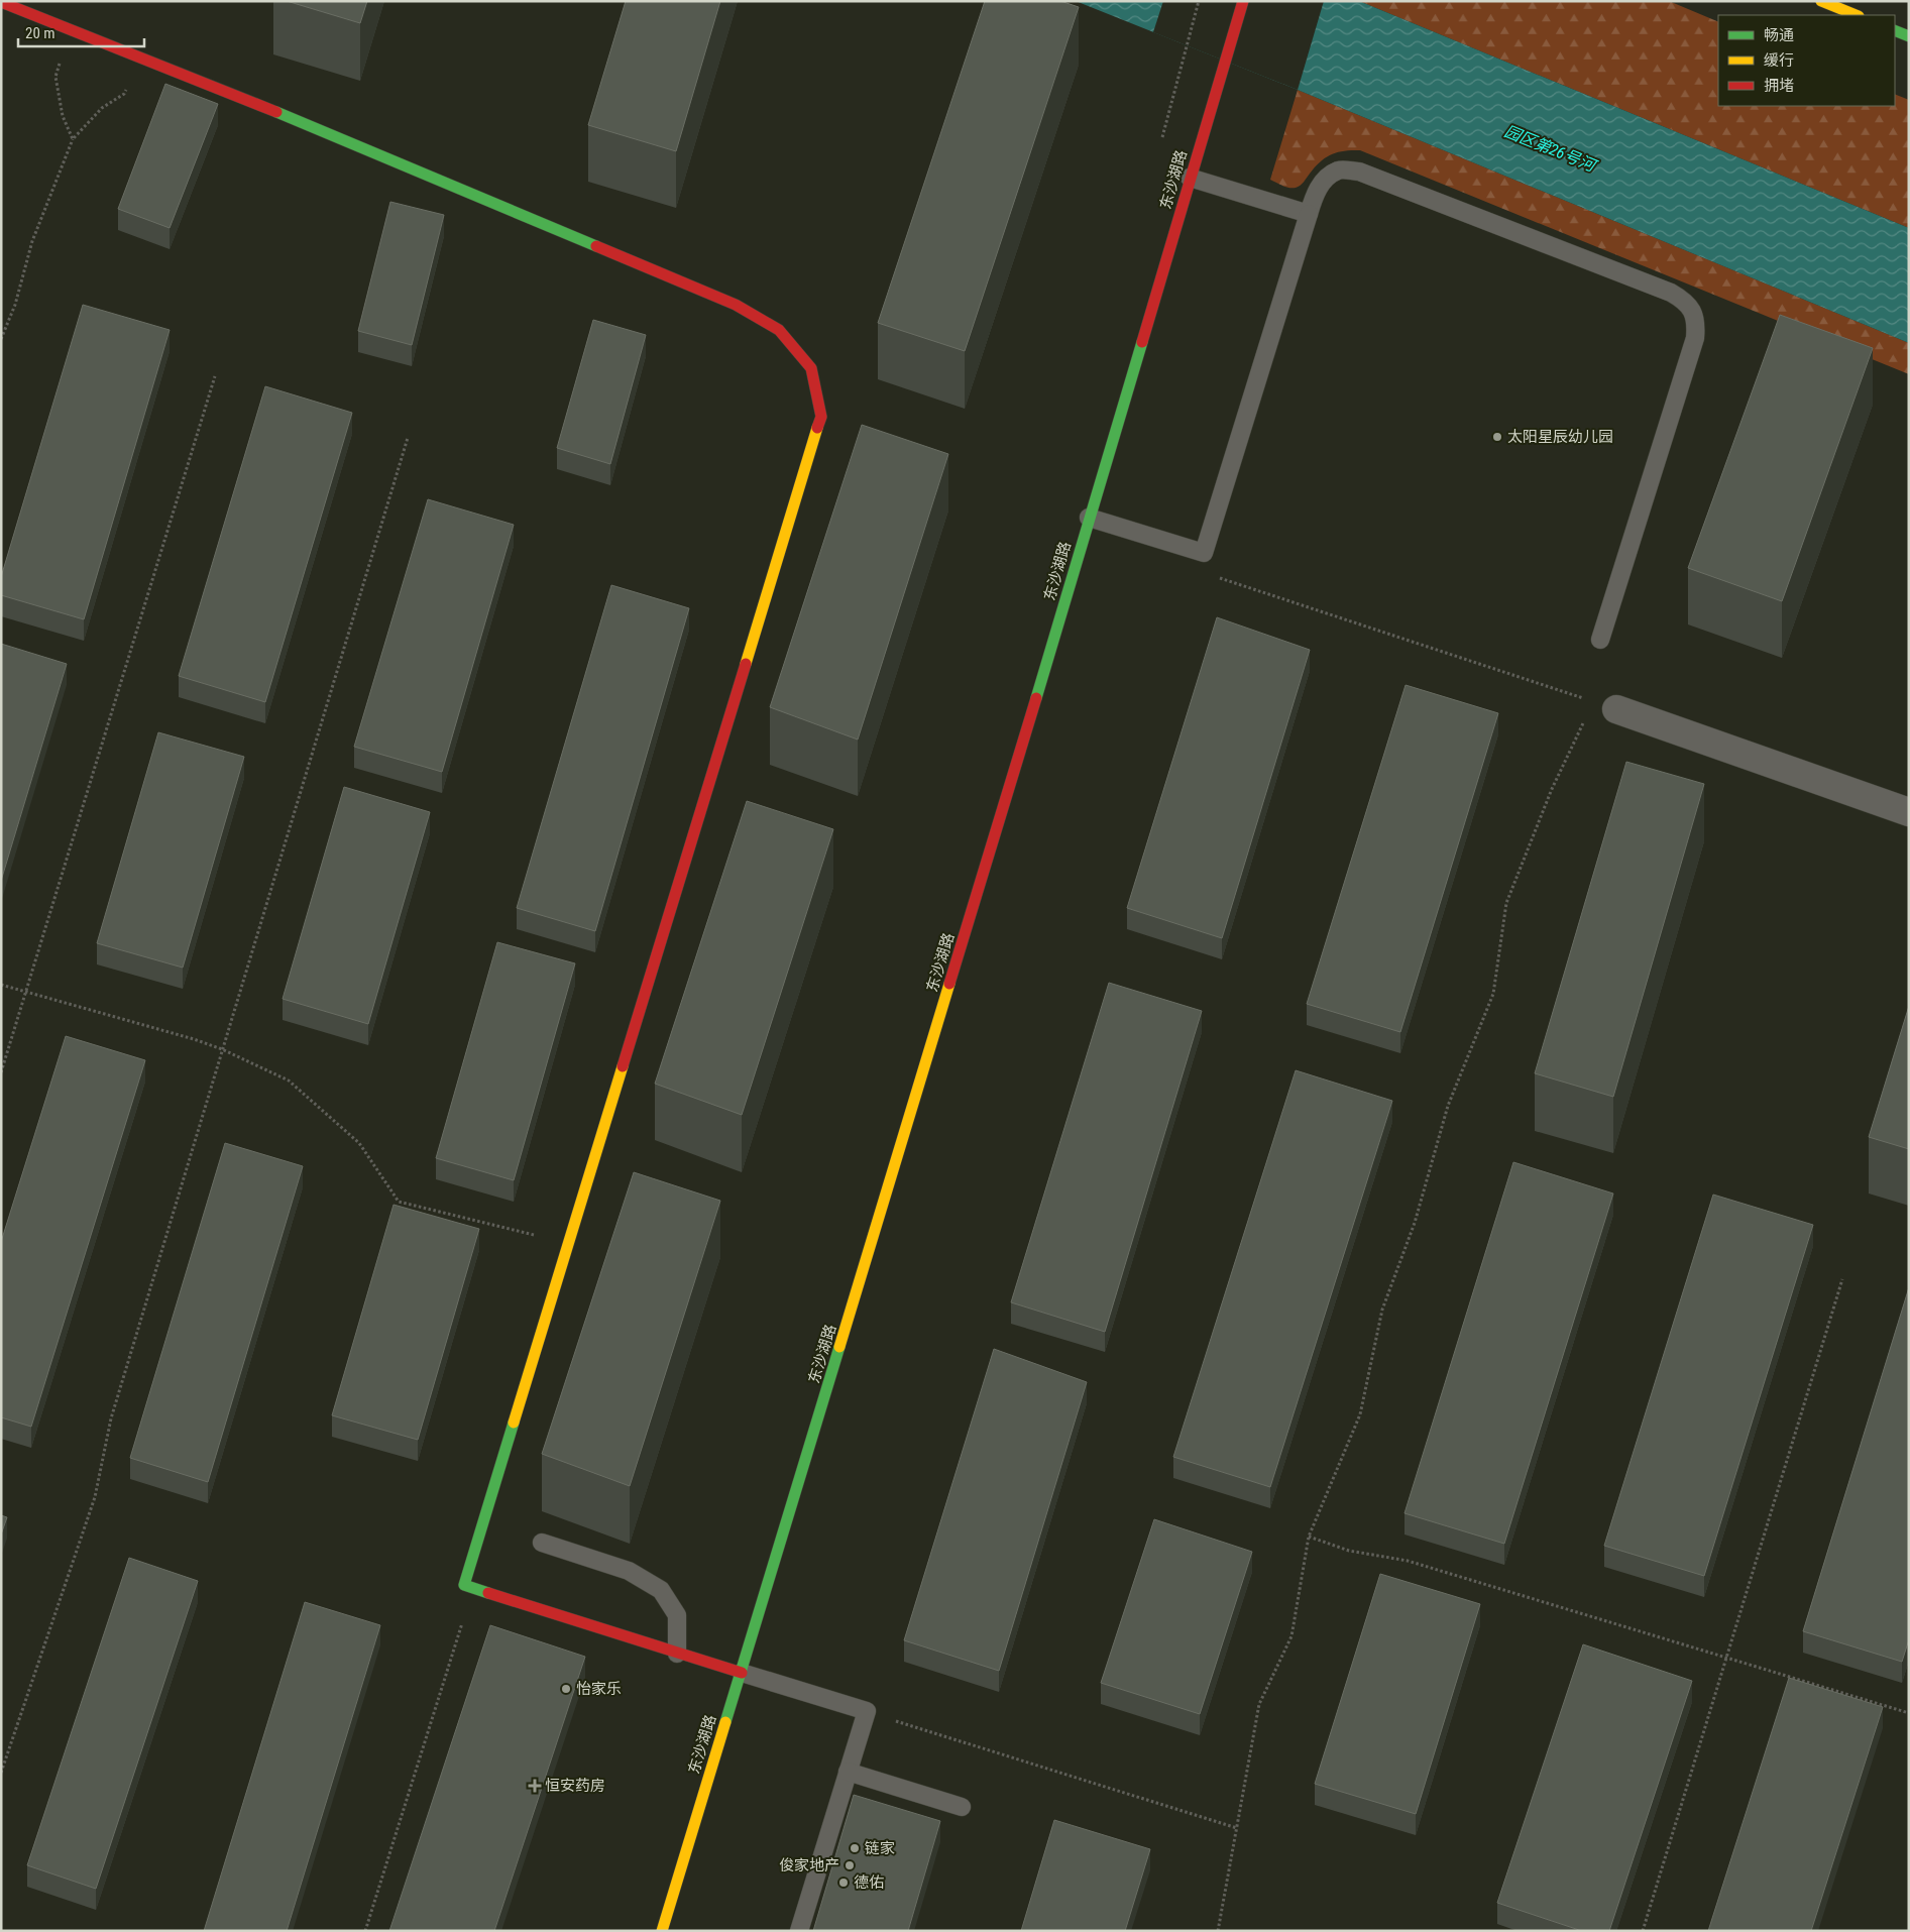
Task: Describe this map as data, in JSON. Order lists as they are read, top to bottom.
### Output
{
  "streets": {
    "street": ["东沙湖路"]
  },
  "water": ["园区第26号河"],
  "places": {
    "other": [
      "太阳星辰幼儿园",
      "怡家乐",
      "链家",
      "俊家地产",
      "德佑"
    ],
    "health": ["恒安药房"]
  },
  "legend": ["畅通", "缓行", "拥堵"],
  "scale_bar": "20 m"
}
